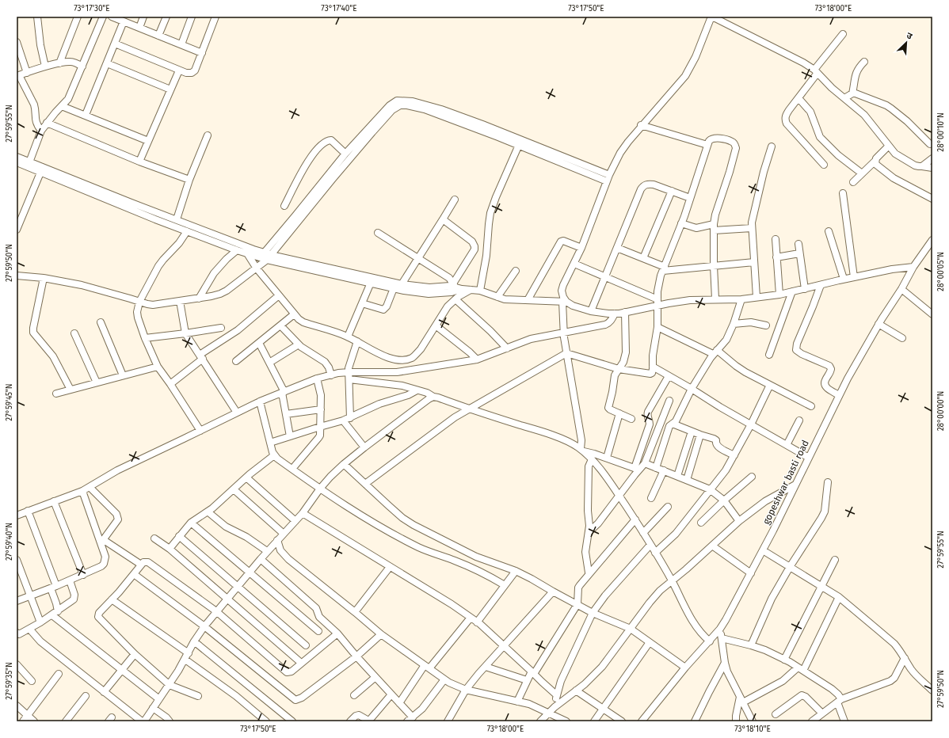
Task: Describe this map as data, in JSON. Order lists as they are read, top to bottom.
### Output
{
  "streets": {
    "street": ["gopeshwar basti road"]
  },
  "north": "top right",
  "coordinates": [
    "73°17'30\"E",
    "73°17'40\"E",
    "73°17'50\"E",
    "73°18'00\"E",
    "27°59'55\"N",
    "28°00'10\"N",
    "27°59'50\"N",
    "28°00'05\"N",
    "27°59'45\"N",
    "28°00'00\"N",
    "27°59'40\"N",
    "27°59'35\"N",
    "73°18'10\"E"
  ]
}
